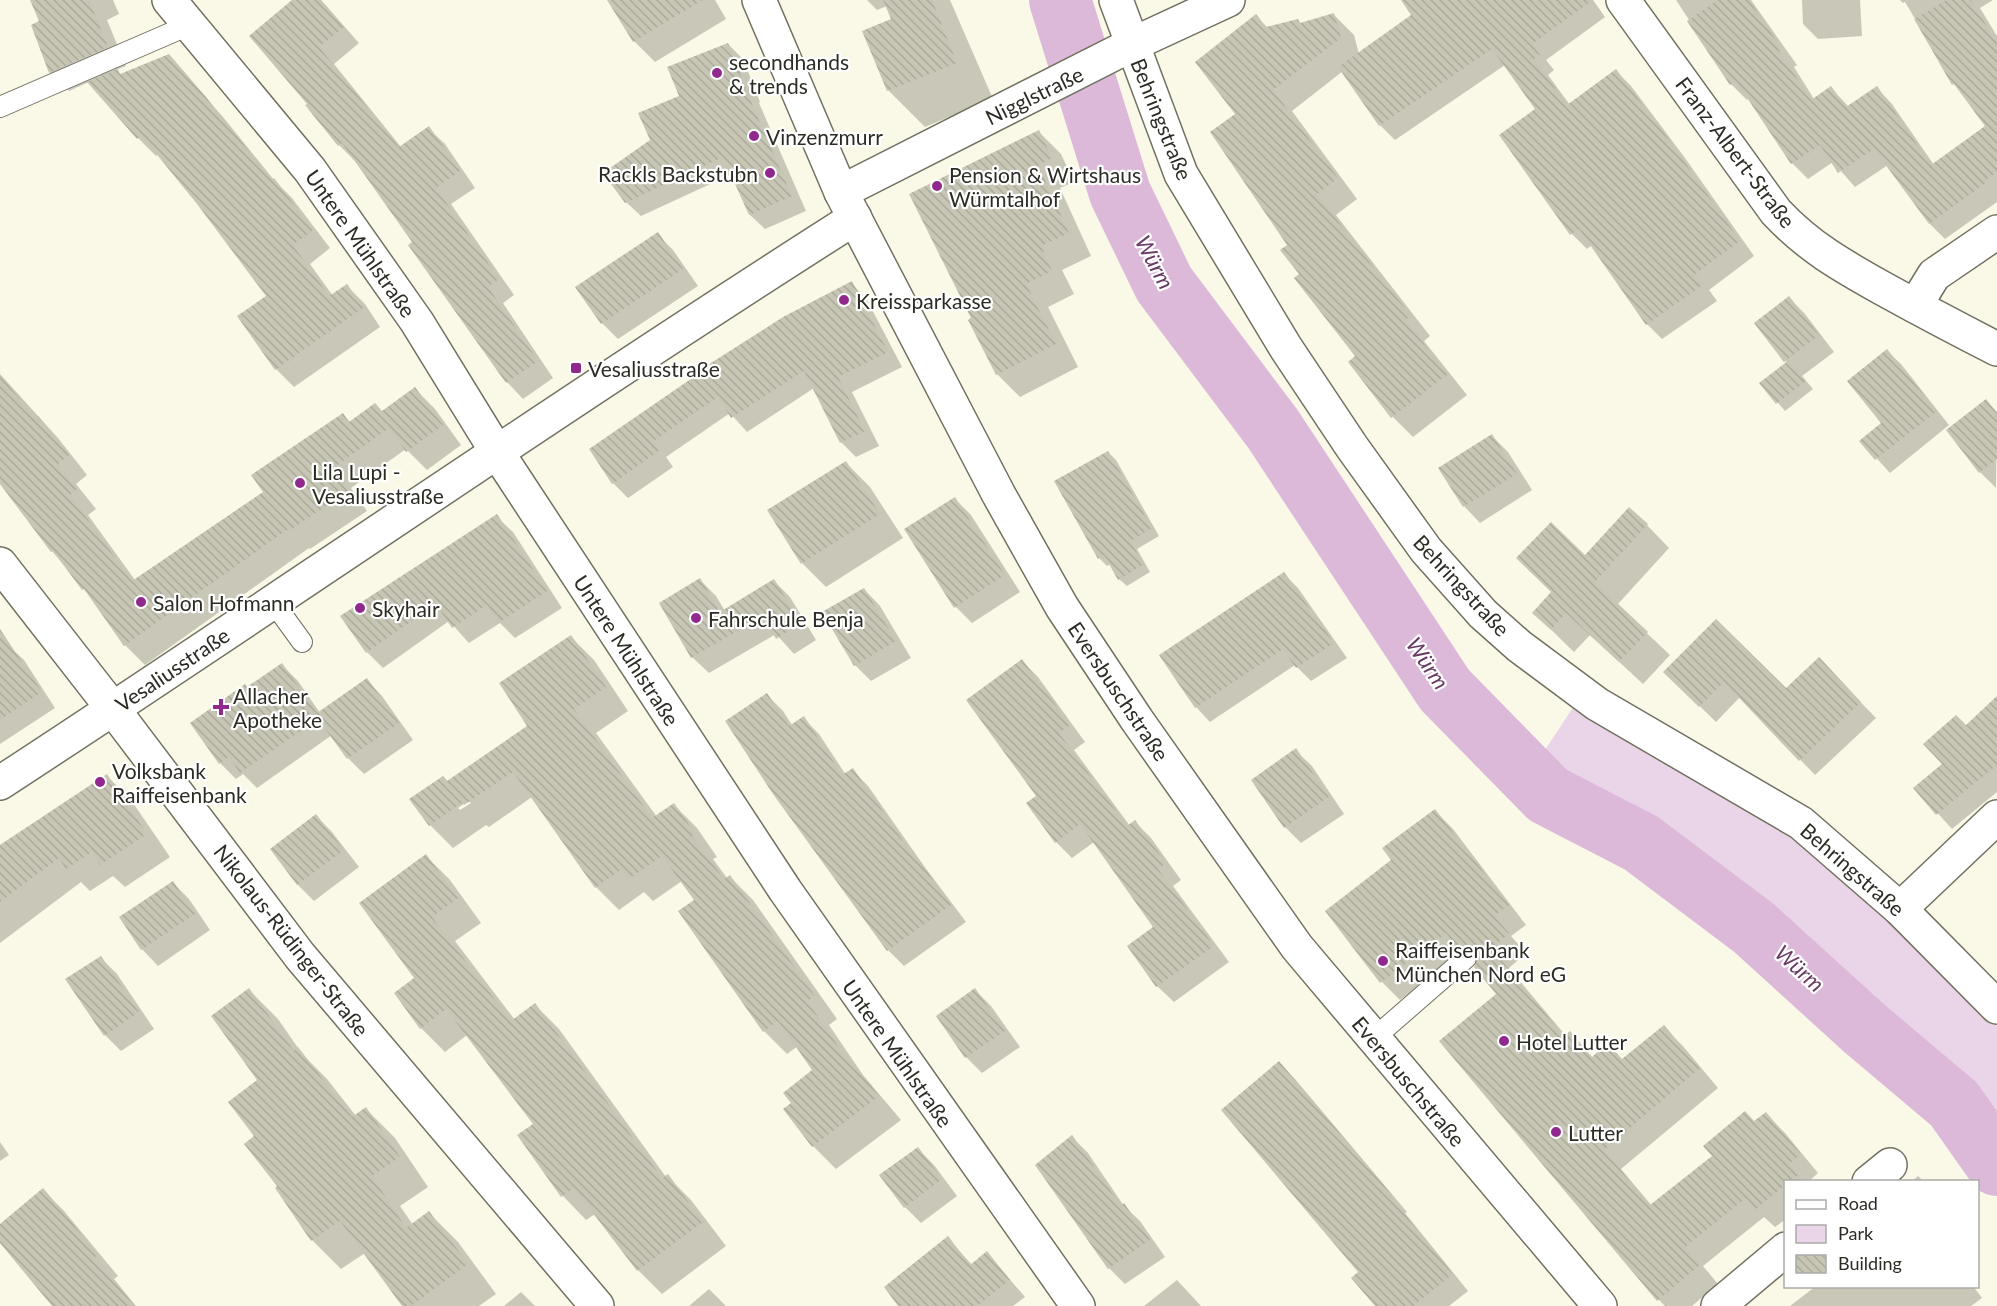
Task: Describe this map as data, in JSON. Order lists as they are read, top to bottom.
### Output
{
  "streets": {
    "street": [
      "Nigglstraße",
      "Behringstraße",
      "Franz-Albert-Straße",
      "Untere Mühlstraße",
      "Vesaliusstraße",
      "Eversbuschstraße",
      "Nikolaus-Rüdinger-Straße"
    ]
  },
  "crossings": [
    ["Nigglstraße", "Behringstraße"],
    ["Nigglstraße", "Vesaliusstraße"],
    ["Nigglstraße", "Eversbuschstraße"],
    ["Untere Mühlstraße", "Vesaliusstraße"],
    ["Vesaliusstraße", "Eversbuschstraße"],
    ["Vesaliusstraße", "Nikolaus-Rüdinger-Straße"]
  ],
  "water": ["Würm"],
  "places": {
    "other": [
      "secondhands & trends",
      "Vinzenzmurr",
      "Rackls Backstubn",
      "Pension & Wirtshaus Würmtalhof",
      "Kreissparkasse",
      "Lila Lupi - Vesaliusstraße",
      "Salon Hofmann",
      "Skyhair",
      "Fahrschule Benja",
      "Volksbank Raiffeisenbank",
      "Raiffeisenbank München Nord eG",
      "Hotel Lutter",
      "Lutter"
    ],
    "transit": ["Vesaliusstraße"],
    "health": ["Allacher Apotheke"]
  },
  "legend": ["Road", "Park", "Building"]
}
